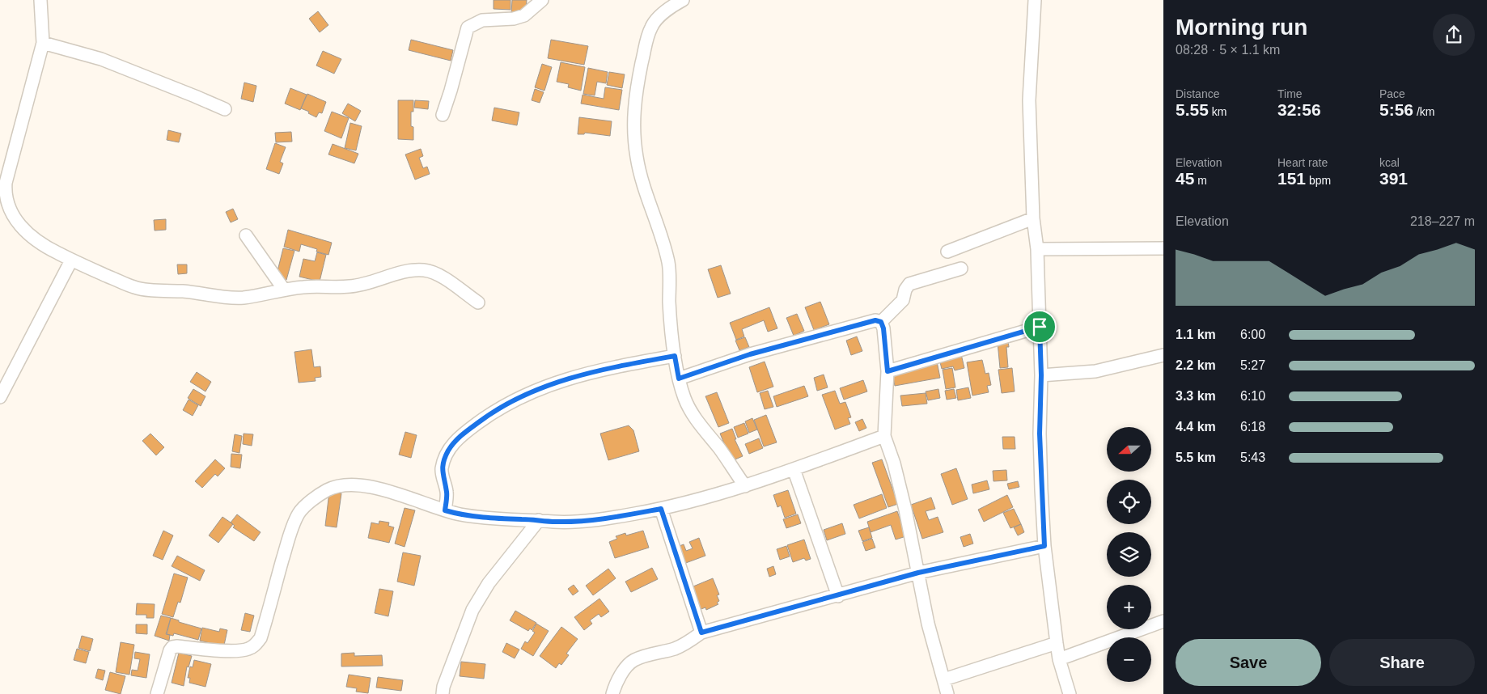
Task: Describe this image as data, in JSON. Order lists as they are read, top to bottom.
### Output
{
  "north": "left",
  "page": {
    "heading": ["Morning run", "08:28 · 5 × 1.1 km"],
    "stats": [
      ["Distance", "5.55 km"],
      ["Time", "32:56"],
      ["Pace", "5:56 /km"],
      ["Elevation", "45 m"],
      ["Heart rate", "151 bpm"],
      ["kcal", "391"]
    ],
    "chart": ["Elevation", "218–227 m"],
    "list": [
      {
        "name": "1.1 km",
        "note": "6:00"
      },
      {
        "name": "2.2 km",
        "note": "5:27"
      },
      {
        "name": "3.3 km",
        "note": "6:10"
      },
      {
        "name": "4.4 km",
        "note": "6:18"
      },
      {
        "name": "5.5 km",
        "note": "5:43"
      }
    ],
    "map_buttons": ["+", "−"],
    "buttons": ["Save", "Share"]
  }
}
